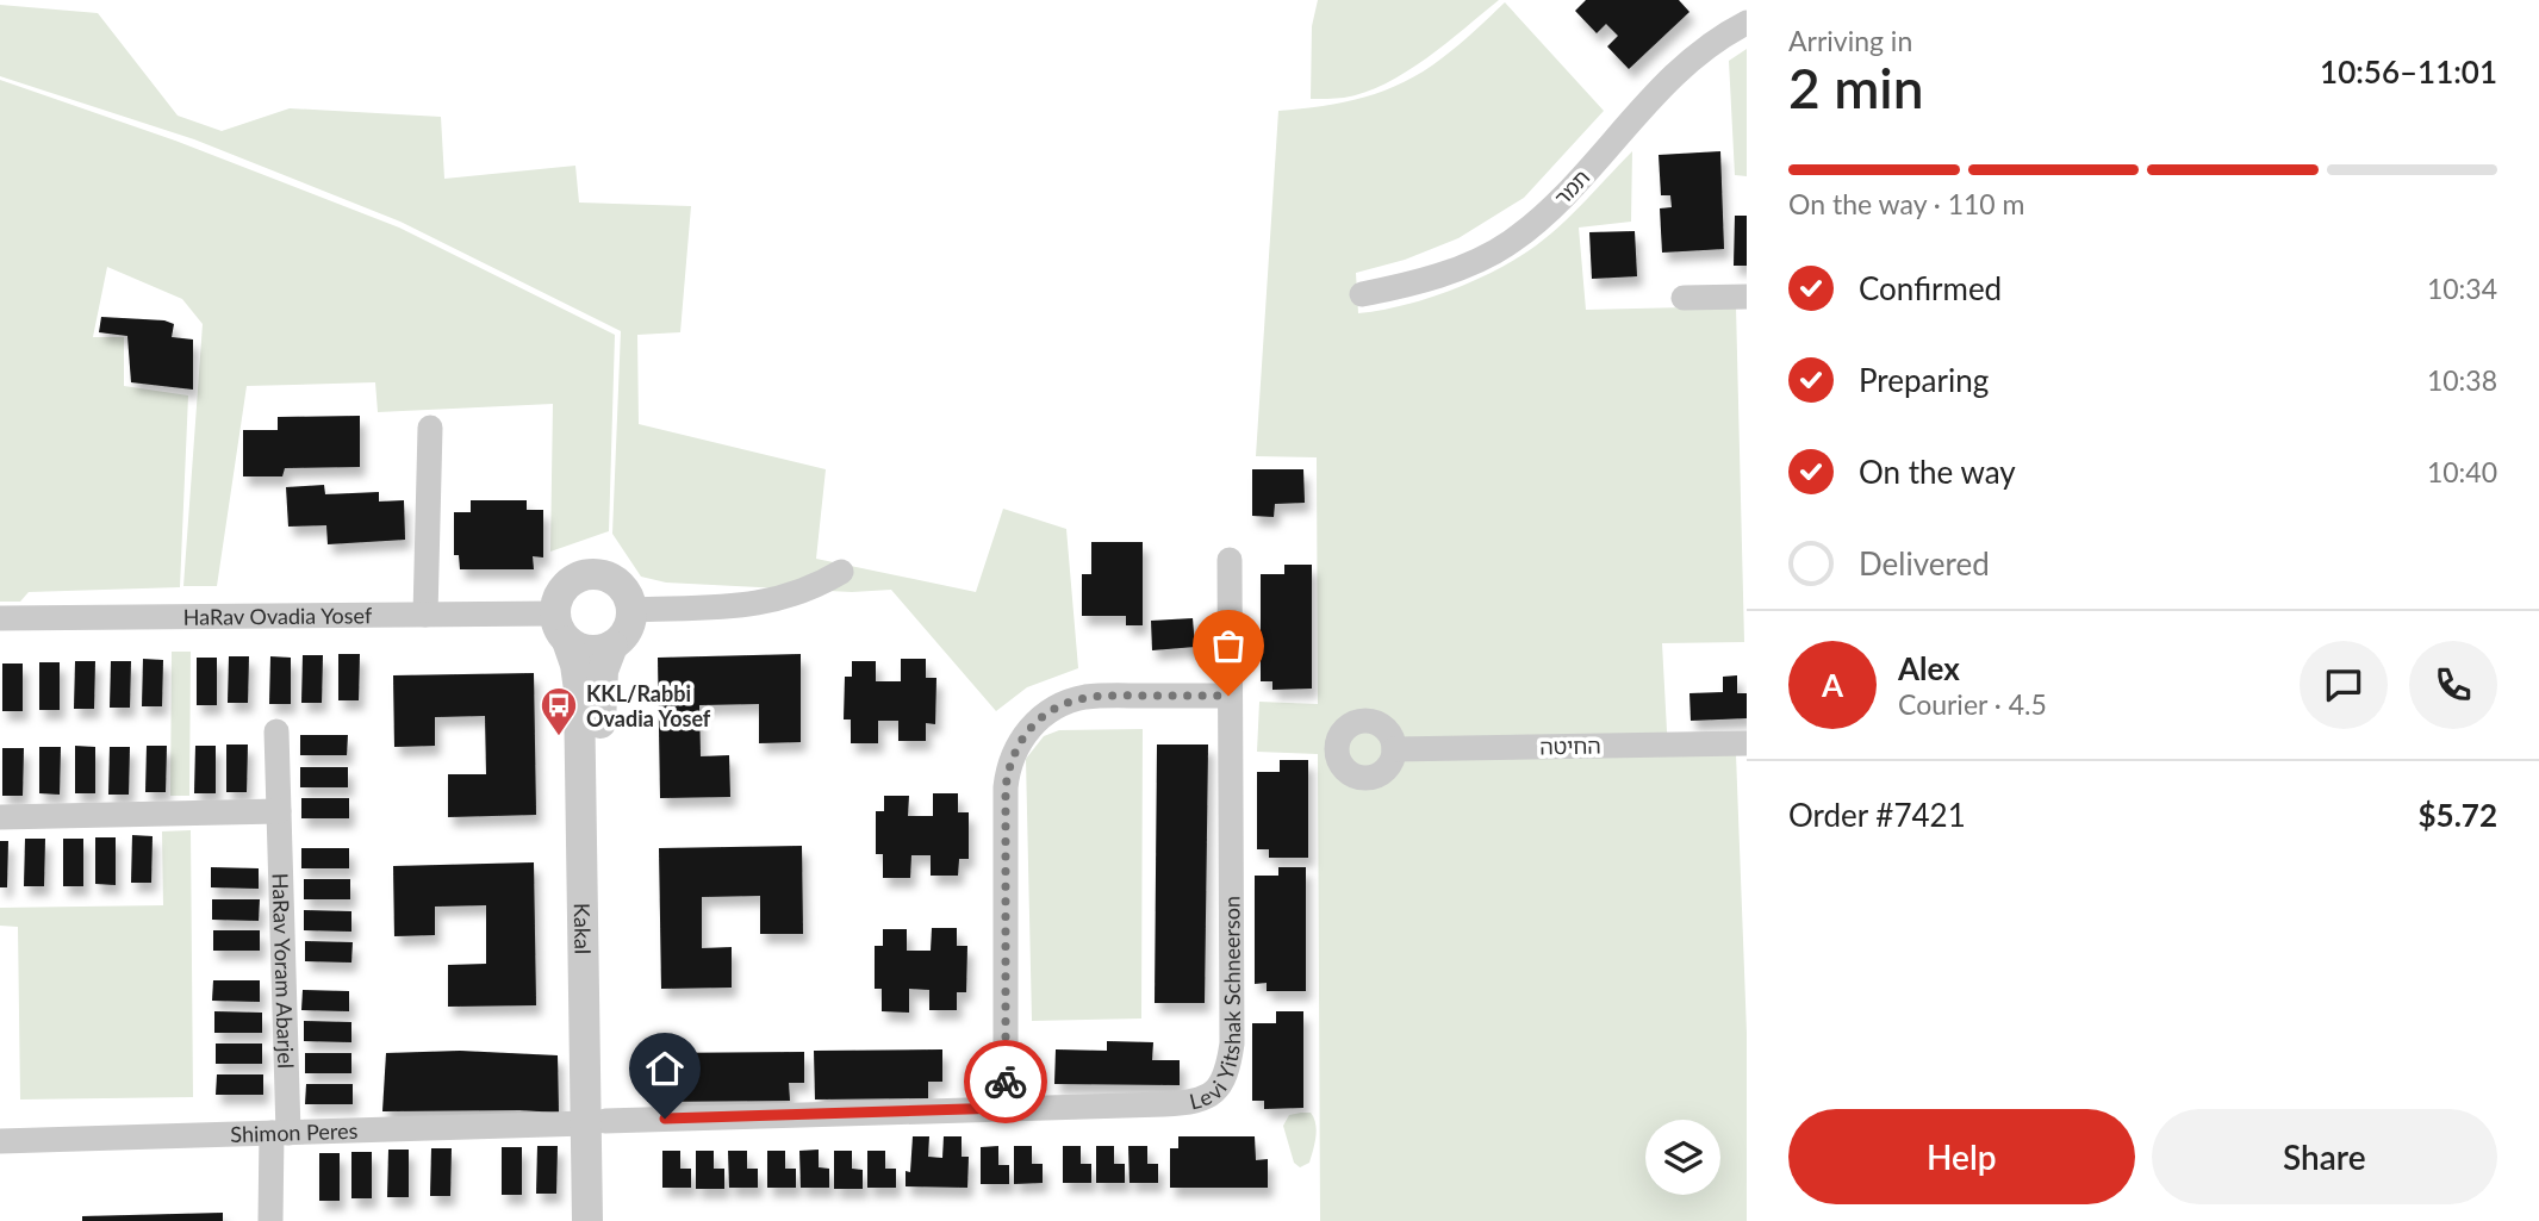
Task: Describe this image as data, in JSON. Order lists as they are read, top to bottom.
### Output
{
  "streets": {
    "street": [
      "תמר",
      "HaRav Ovadia Yosef",
      "החיטה",
      "Kakal",
      "HaRav Yoram Abarjel",
      "Levi Yitshak Schneerson",
      "Shimon Peres"
    ]
  },
  "crossings": [
    ["HaRav Ovadia Yosef", "Kakal"],
    ["Kakal", "Levi Yitshak Schneerson"],
    ["Kakal", "Shimon Peres"],
    ["HaRav Yoram Abarjel", "Shimon Peres"],
    ["Levi Yitshak Schneerson", "Shimon Peres"]
  ],
  "places": {
    "bus stop": ["KKL/Rabbi Ovadia Yosef"]
  },
  "page": {
    "heading": ["2 min", "Arriving in", "10:56–11:01"],
    "panel": [
      "Alex",
      "Courier · 4.5",
      "Order #7421",
      "$5.72"
    ],
    "bar": "On the way · 110 m",
    "list": [
      ["Confirmed", "10:34"],
      ["Preparing", "10:38"],
      ["On the way", "10:40"],
      "Delivered"
    ],
    "round": "A",
    "buttons": ["Help", "Share"]
  }
}
